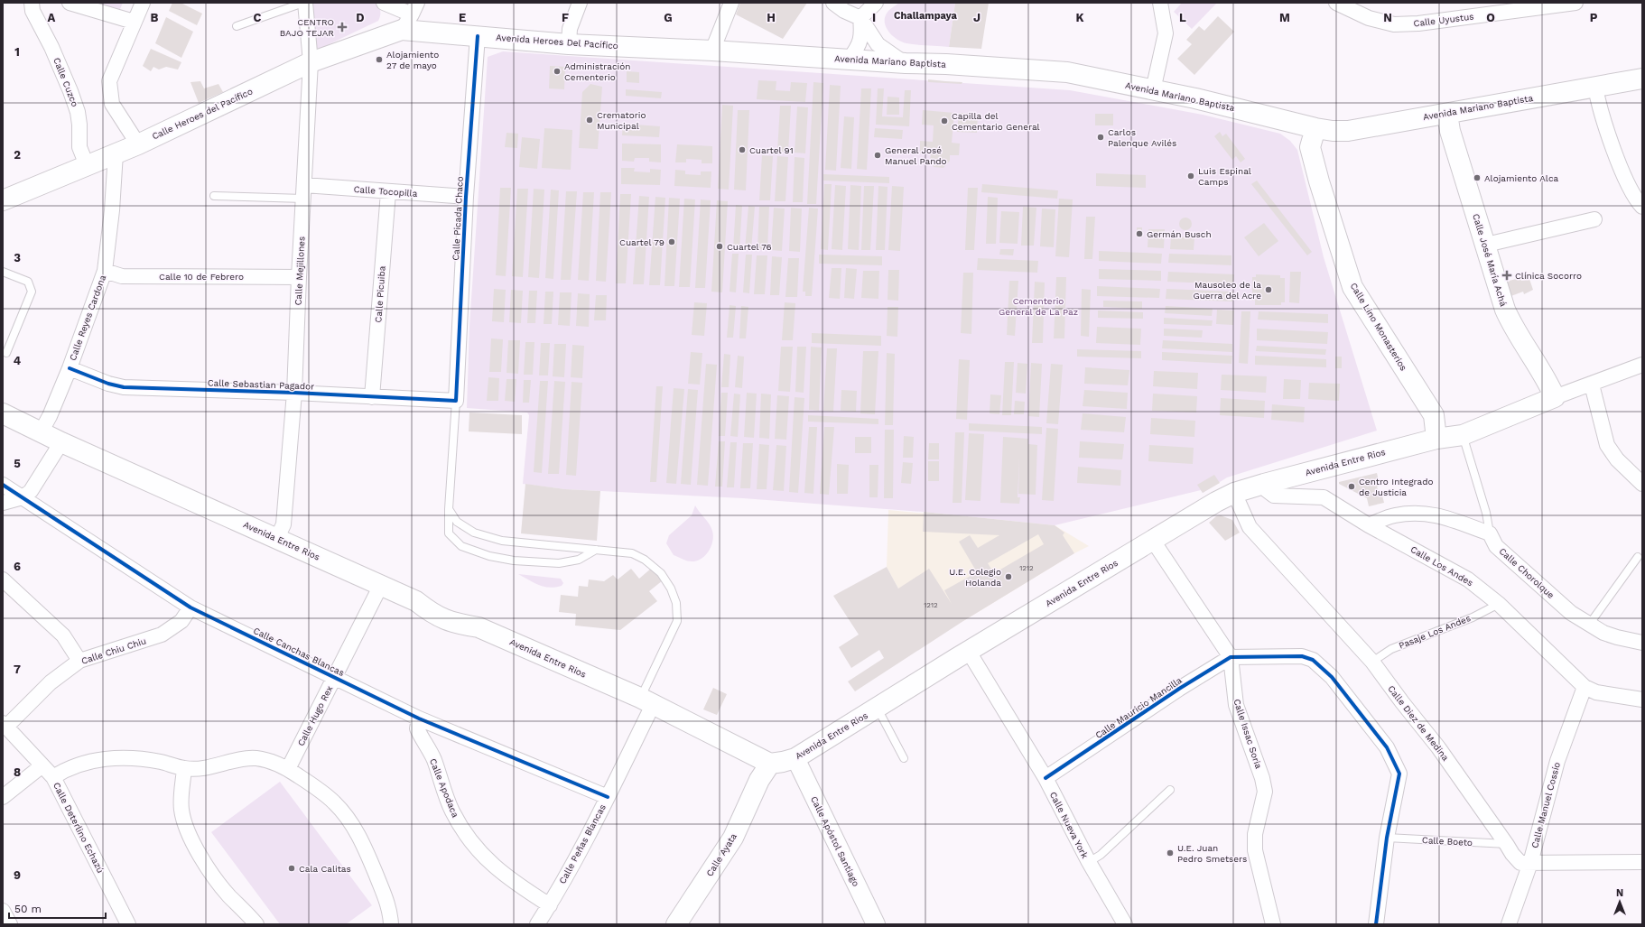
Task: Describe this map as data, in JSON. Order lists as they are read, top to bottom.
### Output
{
  "streets": {
    "main road": [
      "Avenida Heroes Del Pacífico",
      "Avenida Mariano Baptista",
      "Calle Heroes del Pacífico",
      "Calle José María Achá",
      "Calle Lino Monasterios",
      "Avenida Entre Rios",
      "Calle Ayata"
    ],
    "street": [
      "Calle Uyustus",
      "Calle Cuzco",
      "Calle Tocopilla",
      "Calle Picada Chaco",
      "Calle Mejillones",
      "Calle 10 de Febrero",
      "Calle Picuiba",
      "Calle Reyes Cardona",
      "Calle Sebastian Pagador",
      "Calle Los Andes",
      "Calle Chorolque",
      "Calle Chiu Chiu",
      "Calle Canchas Blancas",
      "Calle Mauricio Mancilla",
      "Calle Hugo Rex",
      "Calle Diez de Medina",
      "Calle Issac Soria",
      "Calle Apodaca",
      "Calle Manuel Cossío",
      "Calle Nueva York",
      "Calle Deterlino Echazú",
      "Calle Apóstol Santiago",
      "Calle Peñas Blancas"
    ],
    "lane": ["Pasaje Los Andes", "Calle Boeto"]
  },
  "crossings": [
    ["Avenida Heroes Del Pacífico", "Avenida Mariano Baptista"],
    ["Avenida Heroes Del Pacífico", "Calle Heroes del Pacífico"],
    ["Avenida Heroes Del Pacífico", "Calle Picada Chaco"],
    ["Avenida Mariano Baptista", "Calle José María Achá"],
    ["Avenida Mariano Baptista", "Calle Lino Monasterios"],
    ["Calle Cuzco", "Calle Heroes del Pacífico"],
    ["Calle Heroes del Pacífico", "Calle Mejillones"],
    ["Calle Heroes del Pacífico", "Calle Reyes Cardona"],
    ["Calle Tocopilla", "Calle Picada Chaco"],
    ["Calle Tocopilla", "Calle Mejillones"],
    ["Calle Tocopilla", "Calle Picuiba"],
    ["Calle Picada Chaco", "Calle Sebastian Pagador"],
    ["Calle José María Achá", "Avenida Entre Rios"],
    ["Calle Mejillones", "Calle 10 de Febrero"],
    ["Calle Mejillones", "Calle Sebastian Pagador"],
    ["Calle Mejillones", "Avenida Entre Rios"],
    ["Calle 10 de Febrero", "Calle Reyes Cardona"],
    ["Calle Picuiba", "Calle Sebastian Pagador"],
    ["Calle Reyes Cardona", "Calle Sebastian Pagador"],
    ["Calle Reyes Cardona", "Avenida Entre Rios"],
    ["Calle Lino Monasterios", "Avenida Entre Rios"],
    ["Avenida Entre Rios", "Calle Los Andes"],
    ["Avenida Entre Rios", "Calle Hugo Rex"],
    ["Avenida Entre Rios", "Calle Diez de Medina"],
    ["Avenida Entre Rios", "Calle Issac Soria"],
    ["Avenida Entre Rios", "Calle Nueva York"],
    ["Avenida Entre Rios", "Calle Apóstol Santiago"],
    ["Avenida Entre Rios", "Calle Peñas Blancas"],
    ["Avenida Entre Rios", "Calle Ayata"],
    ["Calle Los Andes", "Pasaje Los Andes"],
    ["Calle Los Andes", "Calle Manuel Cossío"],
    ["Pasaje Los Andes", "Calle Diez de Medina"],
    ["Calle Chiu Chiu", "Calle Canchas Blancas"],
    ["Calle Chiu Chiu", "Calle Deterlino Echazú"],
    ["Calle Canchas Blancas", "Calle Hugo Rex"],
    ["Calle Canchas Blancas", "Calle Apodaca"],
    ["Calle Canchas Blancas", "Calle Peñas Blancas"],
    ["Calle Mauricio Mancilla", "Calle Issac Soria"],
    ["Calle Mauricio Mancilla", "Calle Nueva York"],
    ["Calle Diez de Medina", "Calle Manuel Cossío"],
    ["Calle Diez de Medina", "Calle Boeto"],
    ["Calle Apodaca", "Calle Peñas Blancas"]
  ],
  "districts": ["Challampaya"],
  "parks": ["Cementerio General de La Paz"],
  "places": {
    "health": ["CENTRO BAJO TEJAR", "Clínica Socorro"],
    "other": [
      "Alojamiento 27 de mayo",
      "Administración Cementerio",
      "Crematorio Municipal",
      "Capilla del Cementario General",
      "Carlos Palenque Avilés",
      "Cuartel 91",
      "General José Manuel Pando",
      "Luis Espinal Camps",
      "Alojamiento Alca",
      "Germán Busch",
      "Cuartel 79",
      "Cuartel 76",
      "Mausoleo de la Guerra del Acre",
      "Centro Integrado de Justicia",
      "U.E. Colegio Holanda",
      "U.E. Juan Pedro Smetsers",
      "Cala Calitas"
    ]
  },
  "house_numbers": ["1212", "1212"],
  "scale_bar": "50 m",
  "north": "top",
  "grid": {
    "columns": [
      "A",
      "B",
      "C",
      "D",
      "E",
      "F",
      "G",
      "H",
      "I",
      "J",
      "K",
      "L",
      "M",
      "N",
      "O",
      "P"
    ],
    "rows": [
      "1",
      "2",
      "3",
      "4",
      "5",
      "6",
      "7",
      "8",
      "9"
    ]
  }
}
